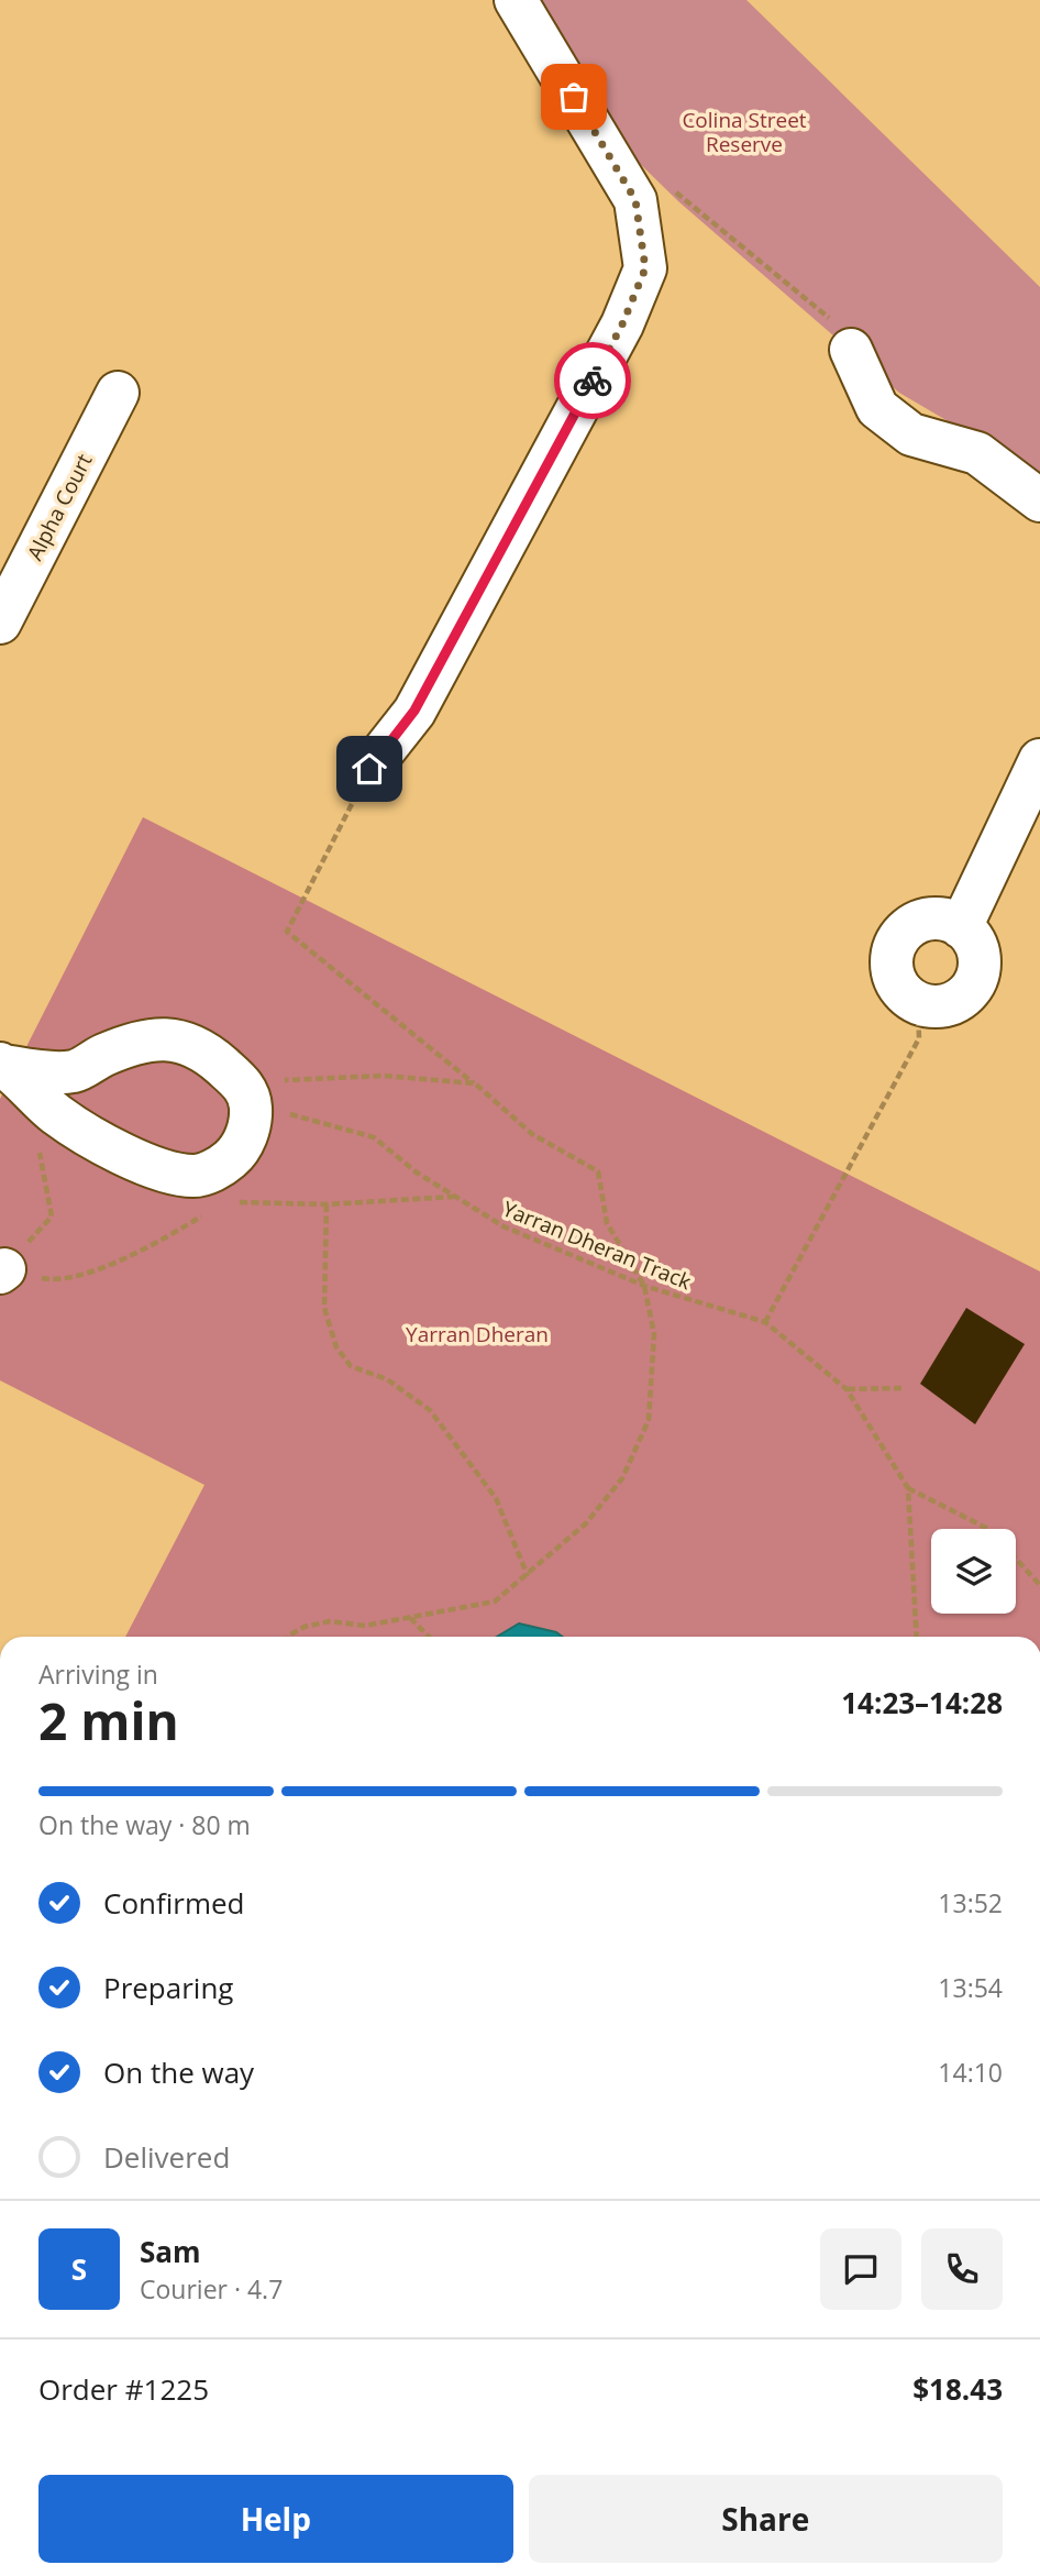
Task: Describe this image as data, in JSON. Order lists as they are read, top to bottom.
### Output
{
  "streets": {
    "street": ["Alpha Court"],
    "path": ["Yarran Dheran Track"]
  },
  "parks": ["Colina Street Reserve", "Yarran Dheran"],
  "page": {
    "heading": ["2 min", "Arriving in", "14:23–14:28"],
    "panel": [
      "Sam",
      "Courier · 4.7",
      "Order #1225",
      "$18.43"
    ],
    "bar": "On the way · 80 m",
    "list": [
      ["Confirmed", "13:52"],
      ["Preparing", "13:54"],
      ["On the way", "14:10"],
      "Delivered"
    ],
    "round": "S",
    "buttons": ["Help", "Share"]
  }
}
